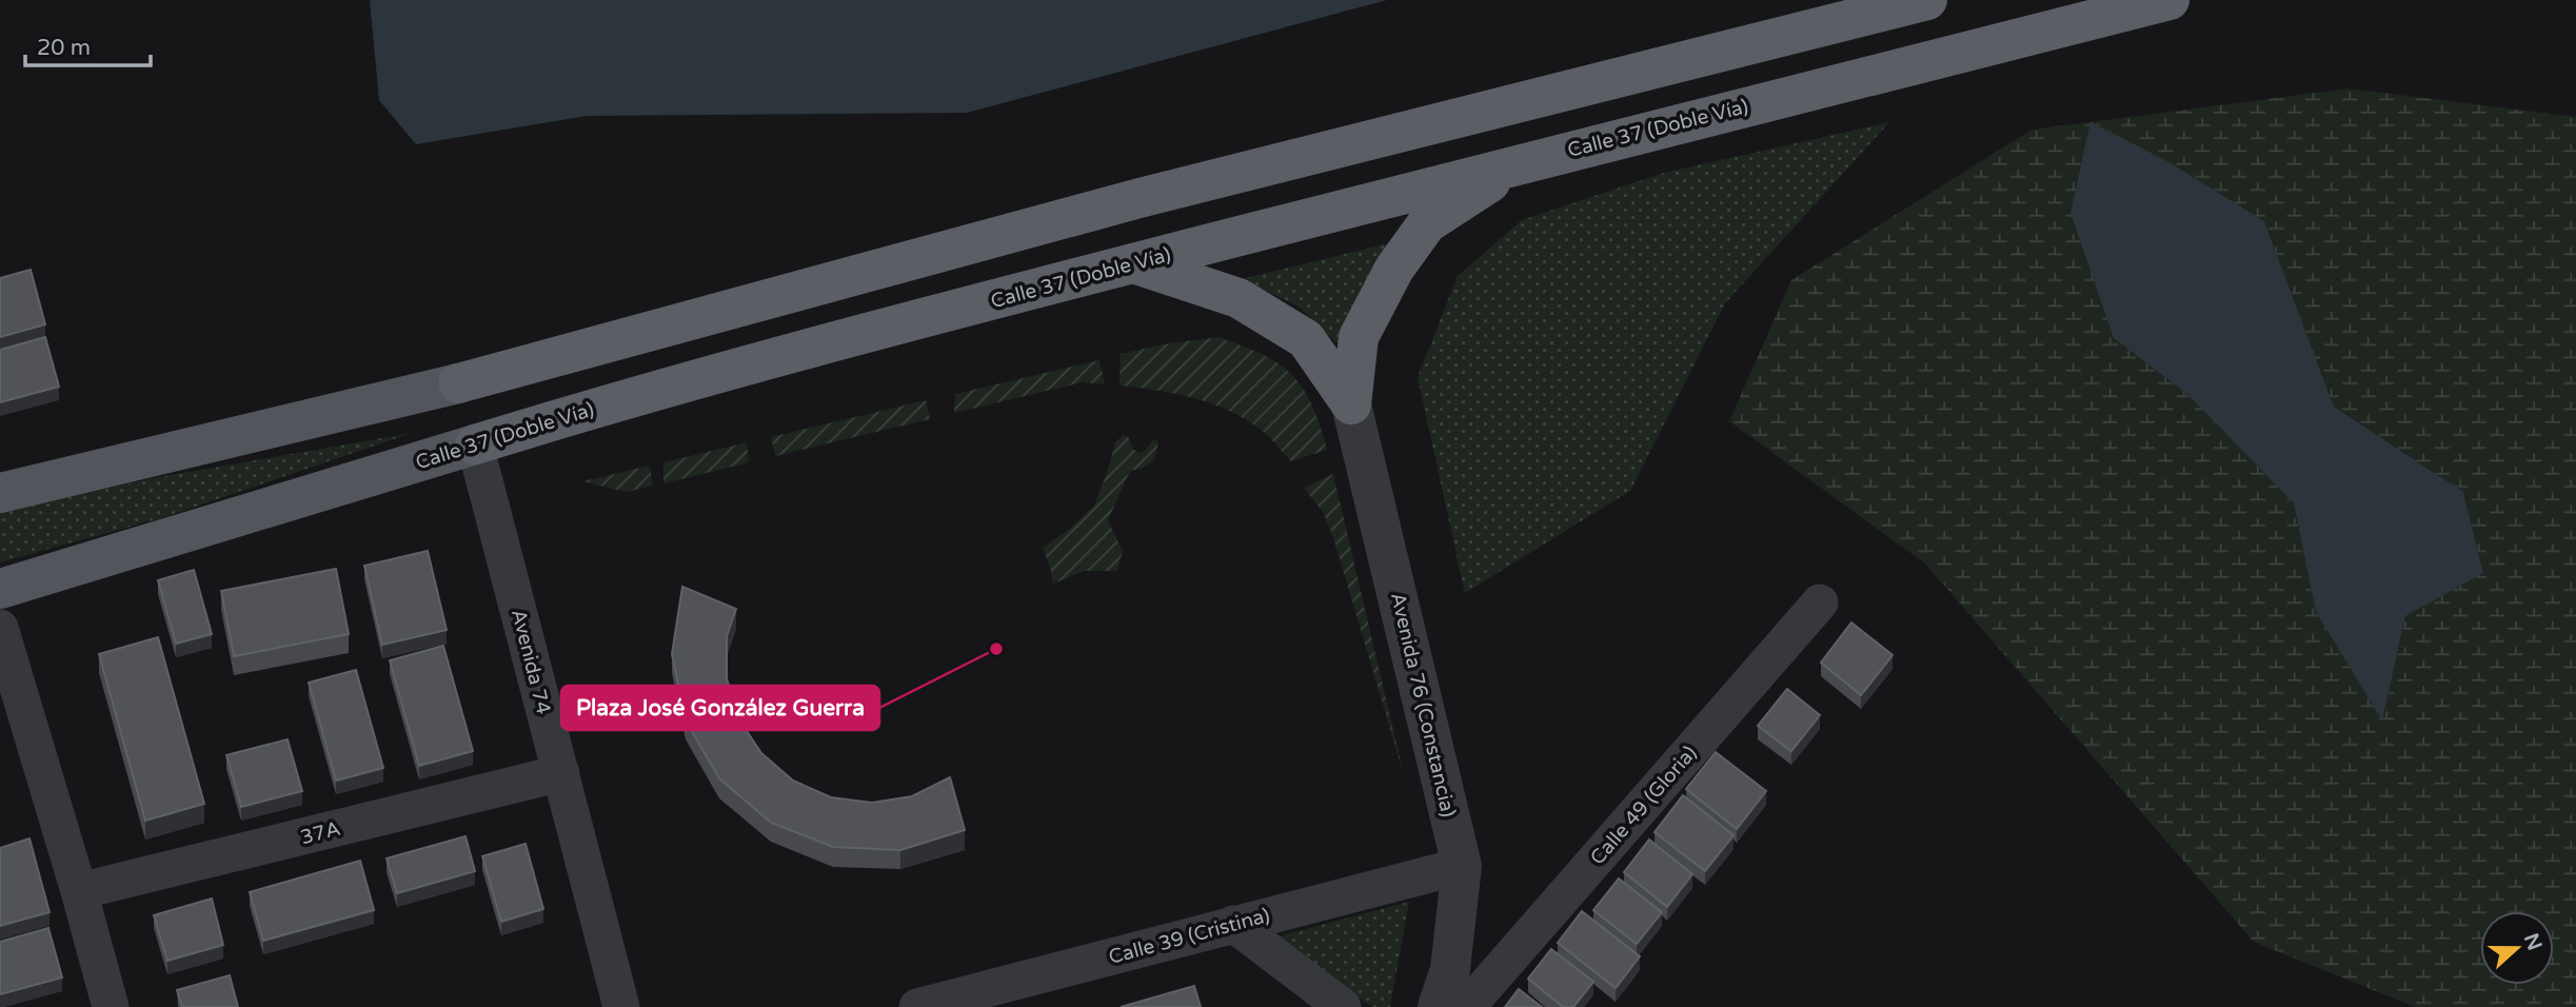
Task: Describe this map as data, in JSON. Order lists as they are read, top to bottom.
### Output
{
  "streets": {
    "highway": ["Calle 37 (Doble Vía)"],
    "street": [
      "Avenida 74",
      "Avenida 76 (Constancia)",
      "Calle 49 (Gloria)",
      "37A",
      "Calle 39 (Cristina)"
    ]
  },
  "crossings": [
    ["Calle 37 (Doble Vía)", "Avenida 74"],
    ["Avenida 74", "37A"],
    ["Avenida 76 (Constancia)", "Calle 39 (Cristina)"]
  ],
  "places": ["Plaza José González Guerra"],
  "scale_bar": "20 m",
  "north": "right"
}
